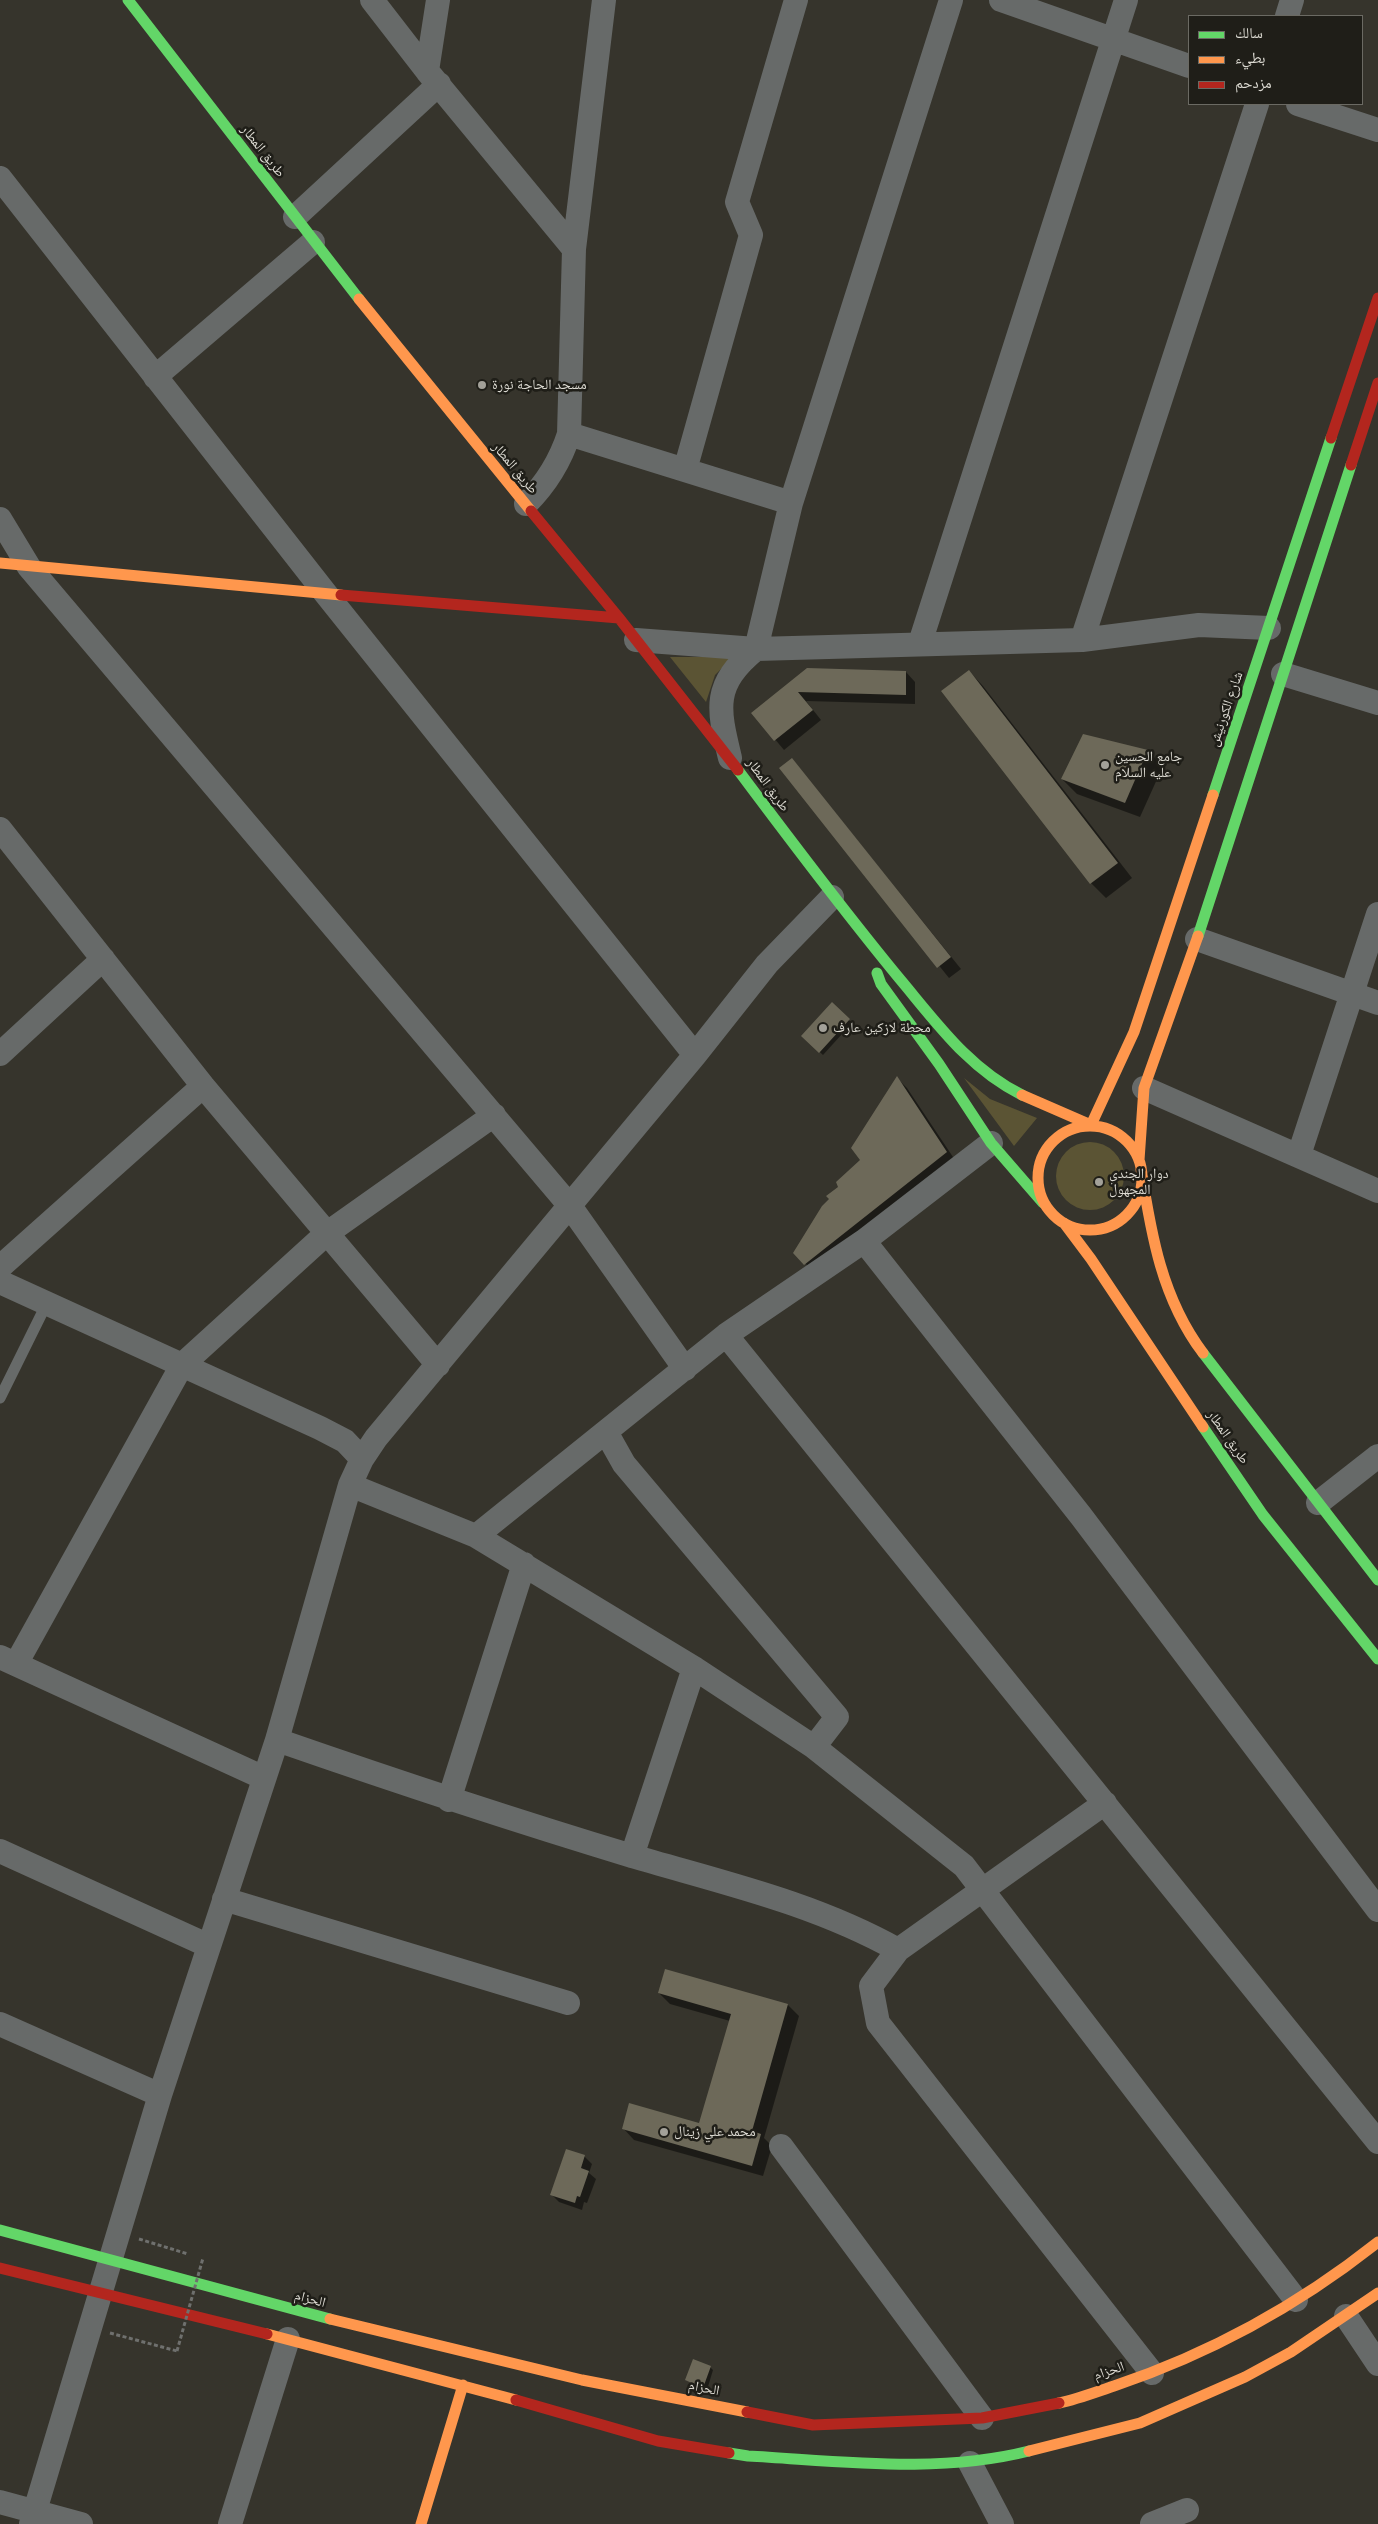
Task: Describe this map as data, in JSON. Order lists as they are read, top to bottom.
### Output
{
  "streets": {
    "main road": ["طريق المطار", "شارع الكورنيش", "الحزام"]
  },
  "crossings": [
    ["طريق المطار", "شارع الكورنيش"]
  ],
  "places": [
    "مسجد الحاجة نورة",
    "جامع الحسين عليه السلام",
    "محطة لازكين عارف",
    "دوار الجندي المجهول",
    "محمد علي زينال"
  ],
  "legend": ["سالك", "بطيء", "مزدحم"]
}
